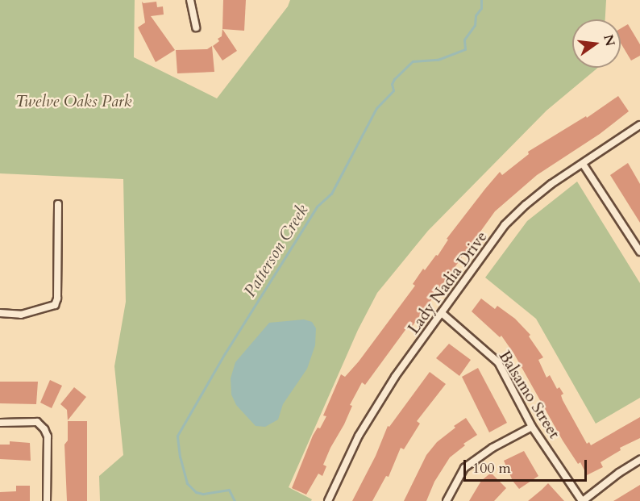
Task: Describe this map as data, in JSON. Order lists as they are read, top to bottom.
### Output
{
  "streets": {
    "street": ["Lady Nadia Drive", "Balsamo Street"]
  },
  "crossings": [
    ["Lady Nadia Drive", "Balsamo Street"]
  ],
  "water": ["Patterson Creek"],
  "parks": ["Twelve Oaks Park"],
  "scale_bar": "100 m",
  "north": "right"
}
